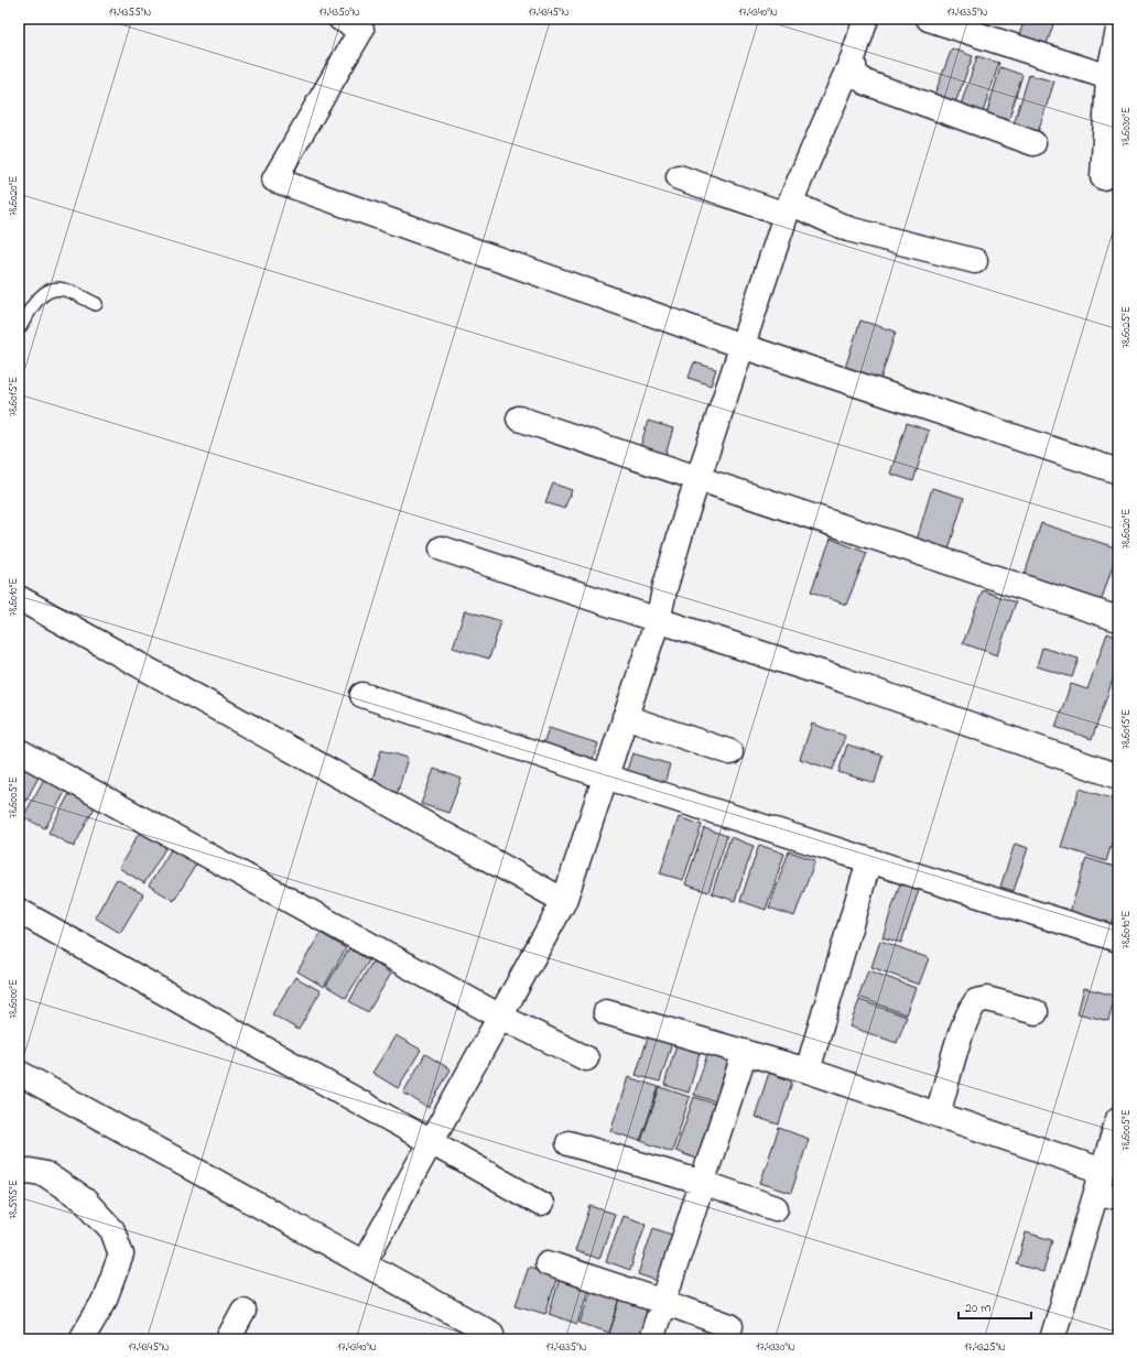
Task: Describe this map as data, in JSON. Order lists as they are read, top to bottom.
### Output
{
  "scale_bar": "20 m",
  "coordinates": [
    "17.4355°N",
    "17.4350°N",
    "17.4345°N",
    "17.4340°N",
    "17.4335°N",
    "78.6030°E",
    "78.6020°E",
    "78.6025°E",
    "78.6015°E",
    "78.6010°E",
    "78.6005°E",
    "78.6000°E",
    "78.5995°E",
    "17.4330°N",
    "17.4325°N"
  ]
}
